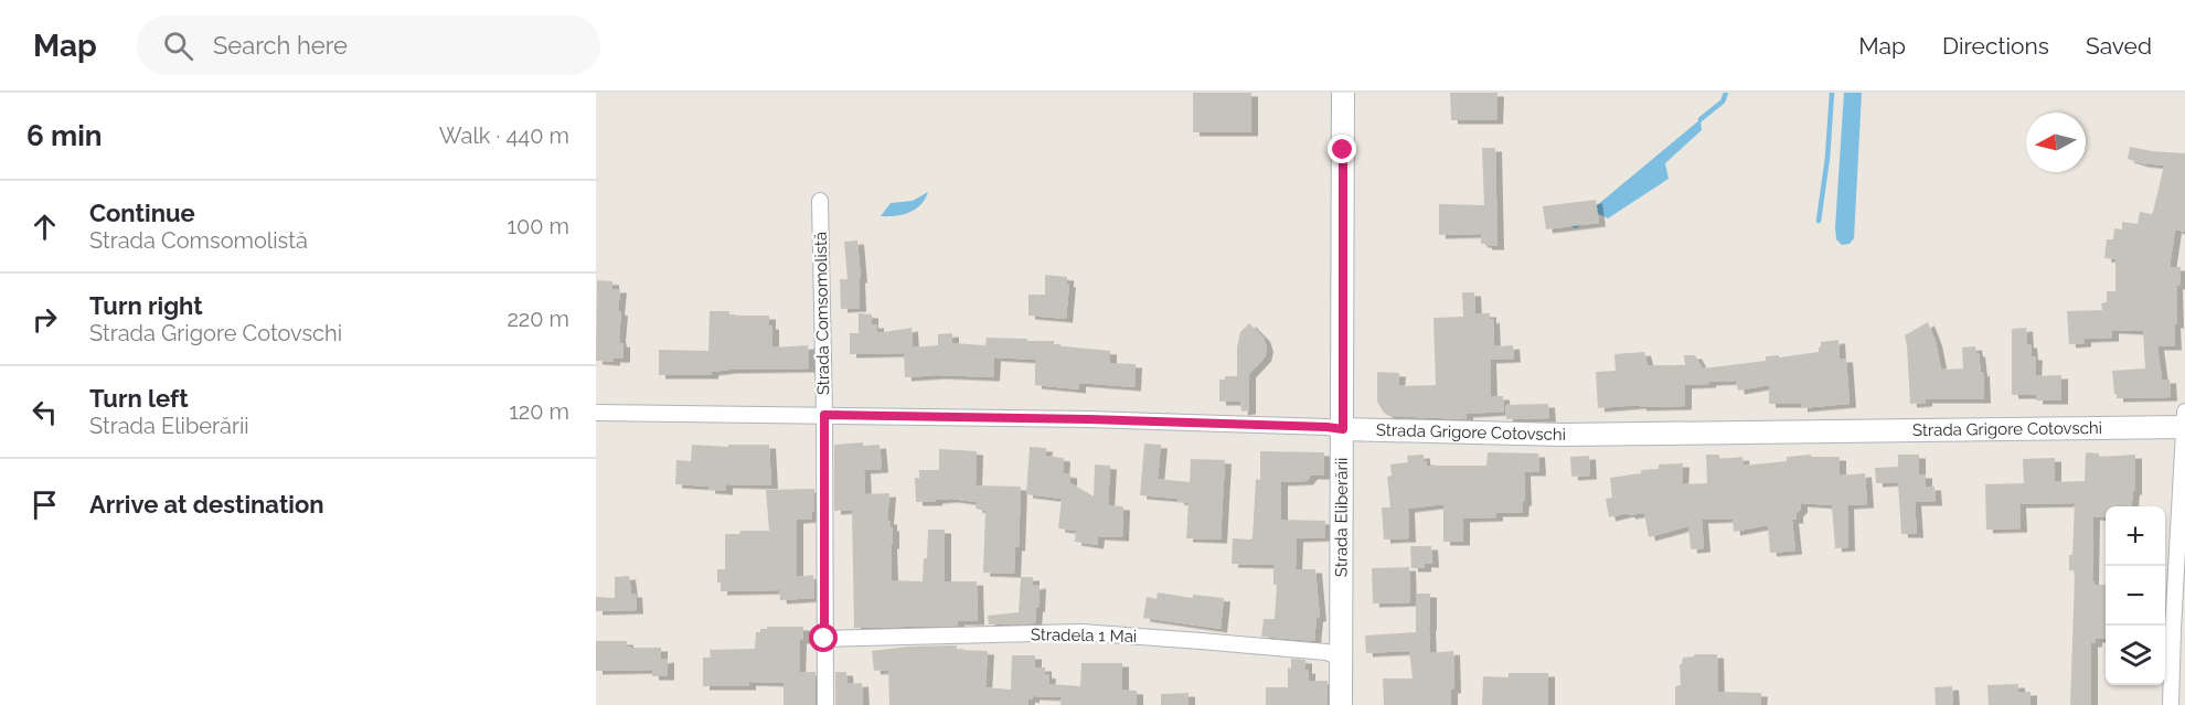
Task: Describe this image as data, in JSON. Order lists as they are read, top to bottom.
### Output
{
  "streets": {
    "street": [
      "Strada Comsomolistă",
      "Strada Grigore Cotovschi",
      "Strada Eliberării",
      "Stradela 1 Mai"
    ]
  },
  "crossings": [
    ["Strada Comsomolistă", "Strada Grigore Cotovschi"],
    ["Strada Comsomolistă", "Stradela 1 Mai"],
    ["Strada Grigore Cotovschi", "Strada Eliberării"],
    ["Strada Eliberării", "Stradela 1 Mai"]
  ],
  "north": "left",
  "page": {
    "header": "Map",
    "search": "Search here",
    "nav": ["Map", "Directions", "Saved"],
    "heading": ["6 min", "Walk · 440 m"],
    "list": [
      ["Continue", "Strada Comsomolistă", "100 m"],
      ["Turn right", "Strada Grigore Cotovschi", "220 m"],
      ["Turn left", "Strada Eliberării", "120 m"],
      "Arrive at destination"
    ],
    "map_buttons": ["+", "−"]
  }
}
